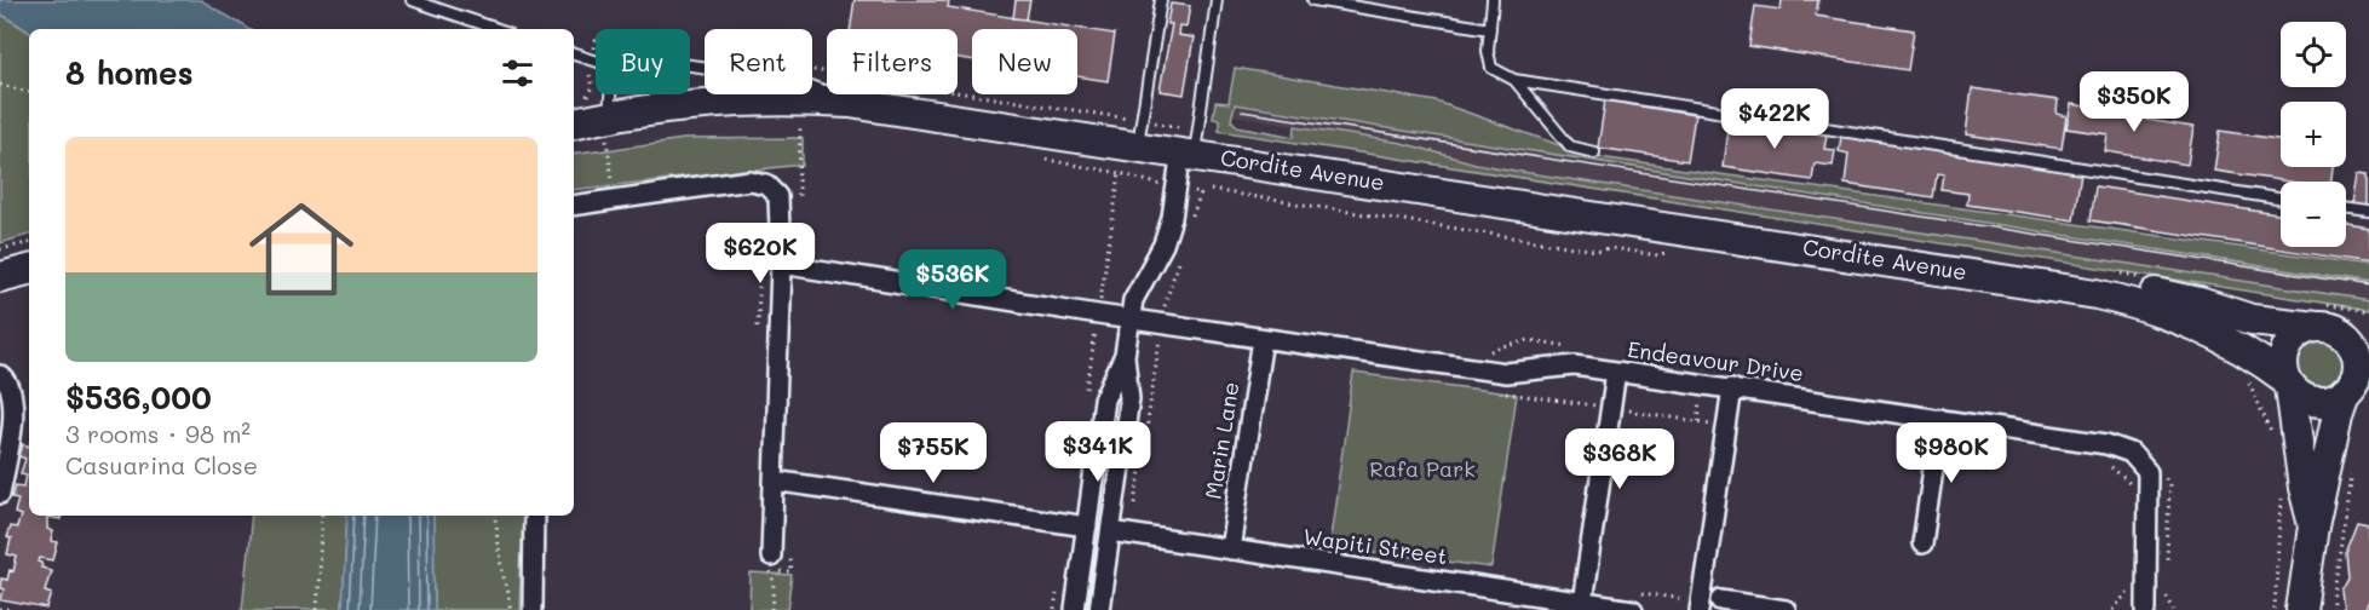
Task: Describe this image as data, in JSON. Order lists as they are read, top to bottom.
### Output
{
  "streets": {
    "main road": ["Cordite Avenue"],
    "street": ["Endeavour Drive", "Marin Lane", "Wapiti Street"]
  },
  "crossings": [
    ["Endeavour Drive", "Marin Lane"],
    ["Marin Lane", "Wapiti Street"]
  ],
  "parks": ["Rafa Park"],
  "page": {
    "map_buttons": ["+", "−"],
    "chip": [
      "Buy",
      "Rent",
      "Filters",
      "New"
    ],
    "heading": "8 homes",
    "price": [
      "$350K",
      "$422K",
      "$620K",
      "$536K",
      "$341K",
      "$755K",
      "$980K",
      "$368K"
    ],
    "list": [
      {
        "name": "$536,000",
        "note": "3 rooms · 98 m² · Casuarina Close"
      }
    ]
  }
}
